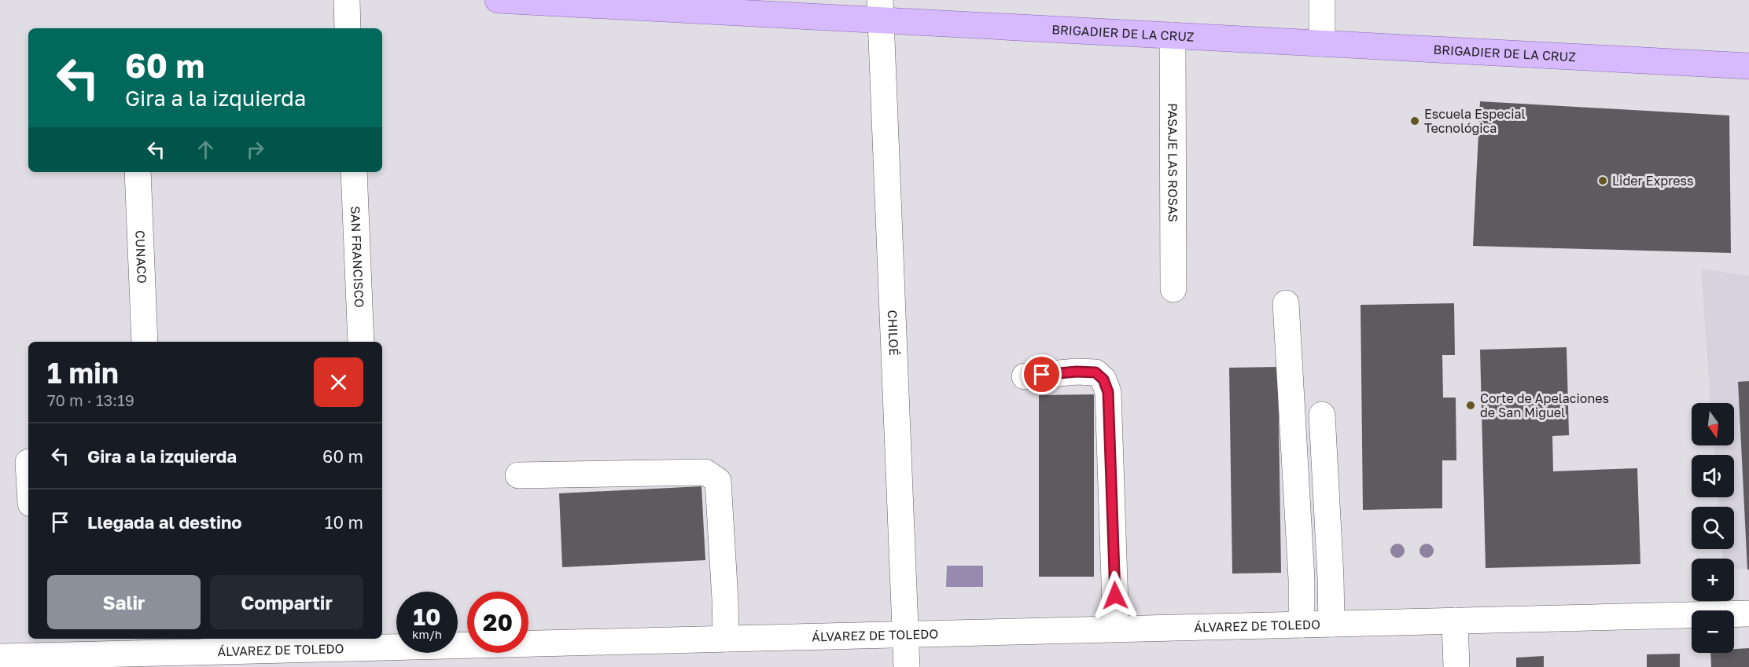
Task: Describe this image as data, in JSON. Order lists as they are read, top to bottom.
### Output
{
  "streets": {
    "main road": ["BRIGADIER DE LA CRUZ"],
    "street": [
      "PASAJE LAS ROSAS",
      "CUNACO",
      "SAN FRANCISCO",
      "CHILOÉ",
      "ÁLVAREZ DE TOLEDO"
    ]
  },
  "crossings": [
    ["BRIGADIER DE LA CRUZ", "PASAJE LAS ROSAS"],
    ["BRIGADIER DE LA CRUZ", "CHILOÉ"],
    ["CHILOÉ", "ÁLVAREZ DE TOLEDO"]
  ],
  "places": ["Escuela Especial Tecnológica", "Lider Express", "Corte de Apelaciones de San Miguel"],
  "north": "bottom",
  "page": {
    "turn": ["60 m", "Gira a la izquierda"],
    "heading": ["1 min", "70 m · 13:19"],
    "map_buttons": ["+", "−"],
    "list": [
      {
        "name": "Gira a la izquierda",
        "value": "60 m"
      },
      {
        "name": "Llegada al destino",
        "value": "10 m"
      }
    ],
    "buttons": ["Salir", "Compartir"],
    "speed": "10 km/h",
    "limit": "20"
  }
}
